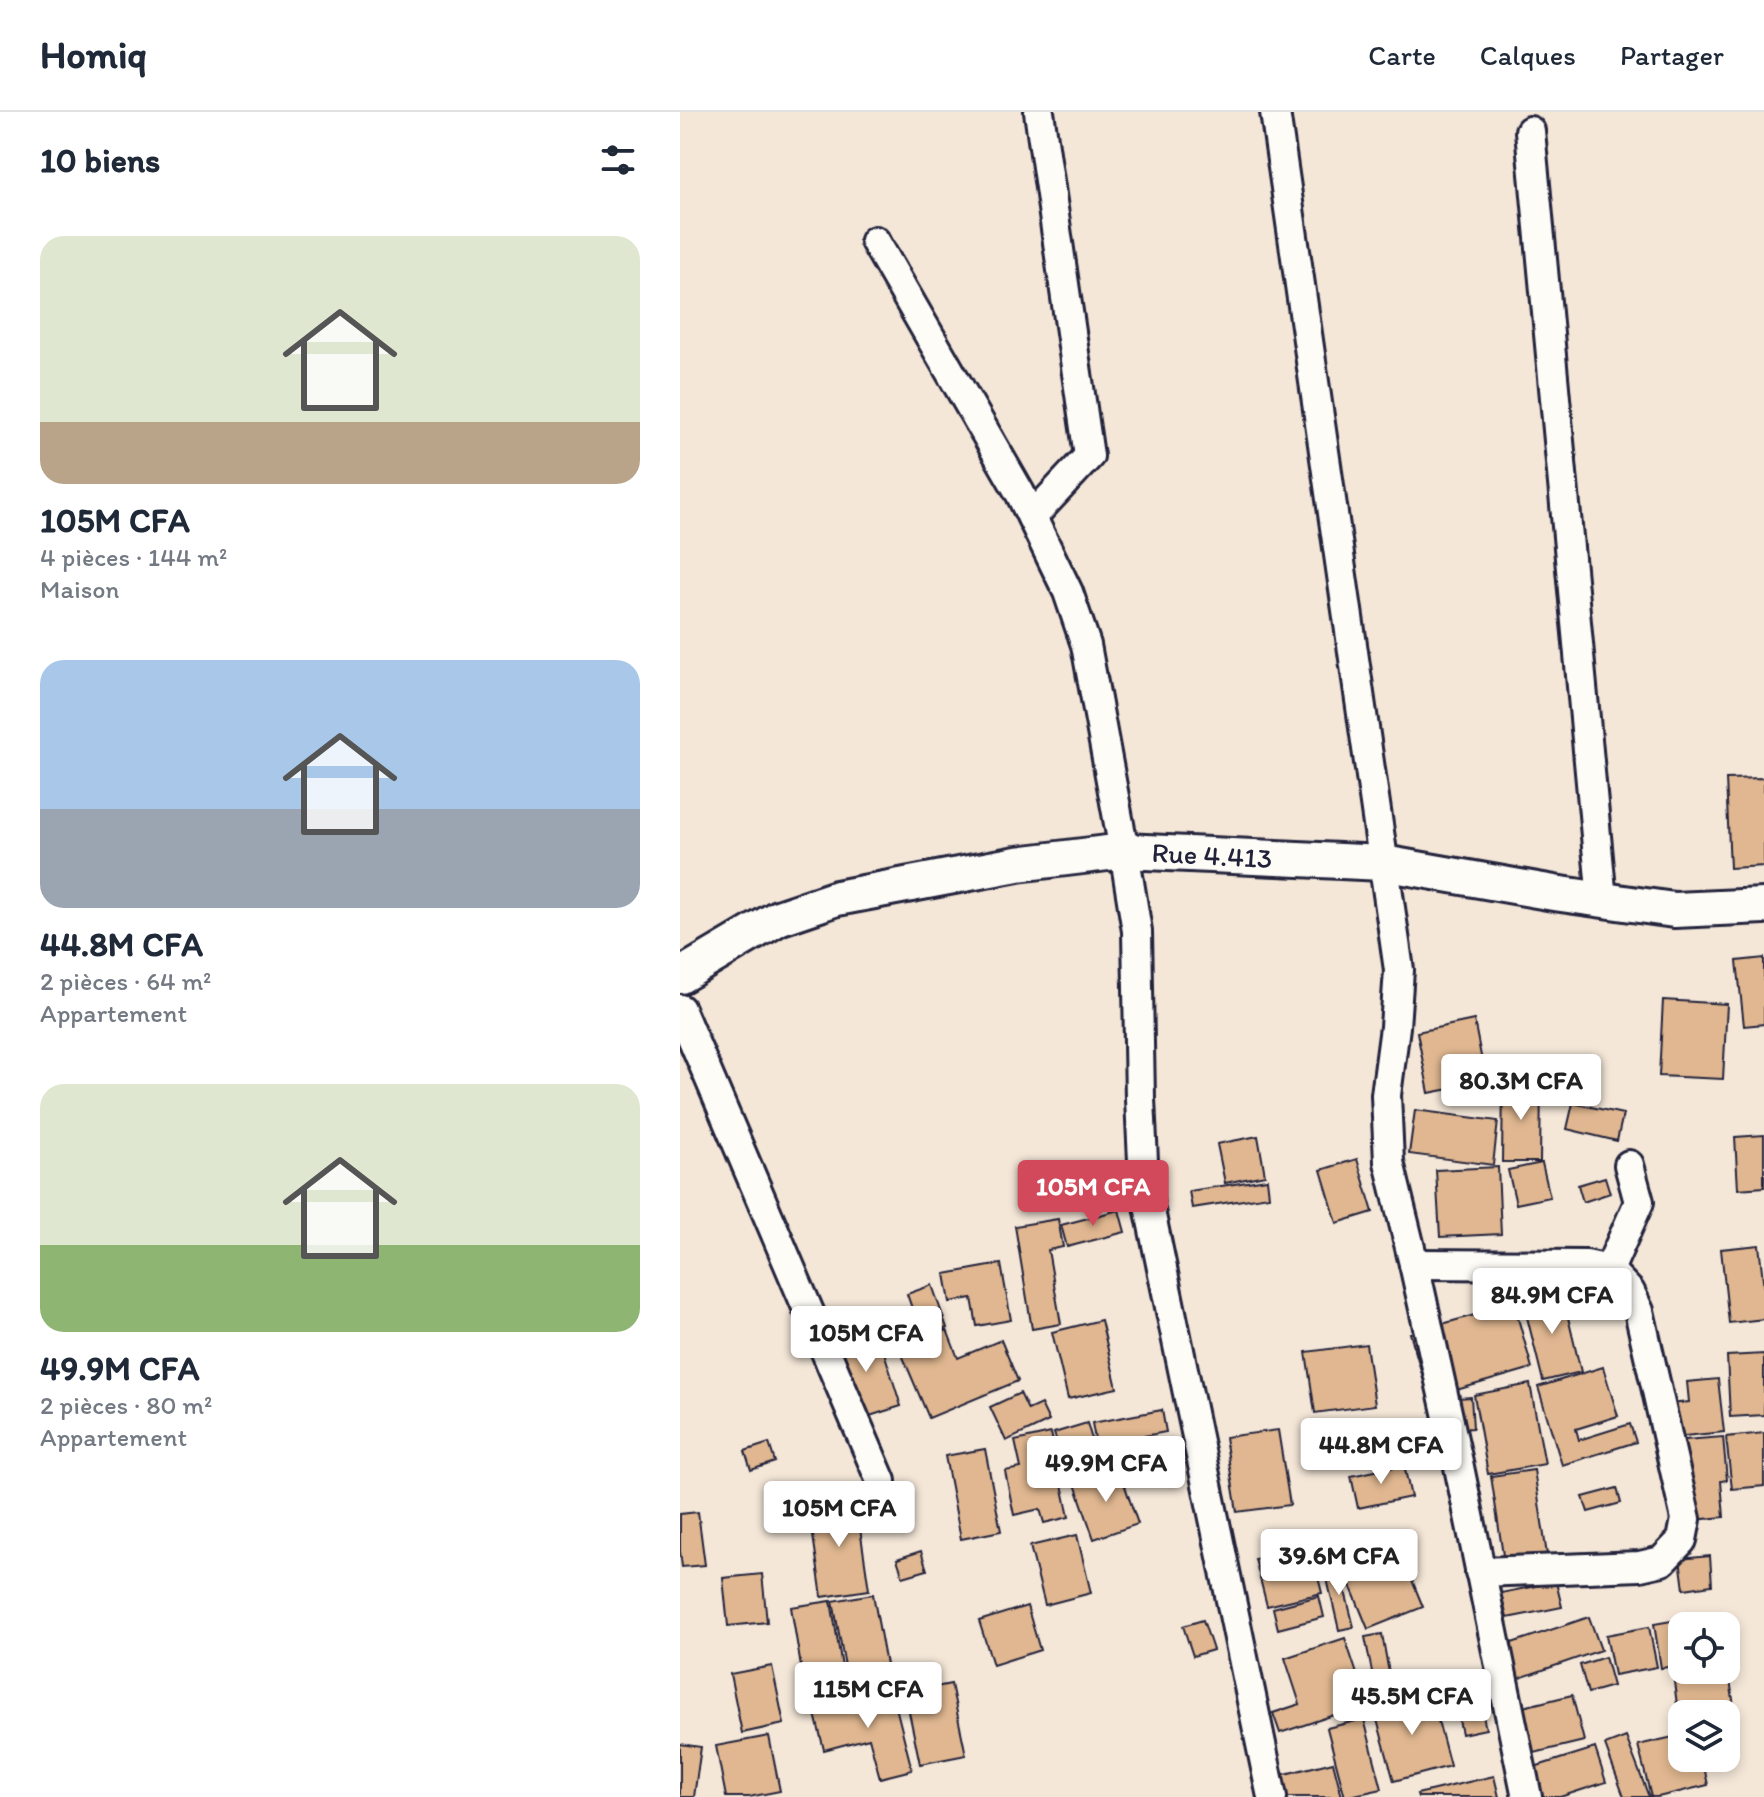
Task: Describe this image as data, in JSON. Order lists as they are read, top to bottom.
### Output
{
  "streets": {
    "street": ["Rue 4.413"]
  },
  "page": {
    "header": "Homiq",
    "nav": ["Carte", "Calques", "Partager"],
    "heading": "10 biens",
    "list": [
      {
        "name": "105M CFA",
        "note": "4 pièces · 144 m² · Maison"
      },
      {
        "name": "44.8M CFA",
        "note": "2 pièces · 64 m² · Appartement"
      },
      {
        "name": "49.9M CFA",
        "note": "2 pièces · 80 m² · Appartement"
      }
    ],
    "price": [
      "80.3M CFA",
      "105M CFA",
      "84.9M CFA",
      "105M CFA",
      "44.8M CFA",
      "49.9M CFA",
      "105M CFA",
      "39.6M CFA",
      "115M CFA",
      "45.5M CFA"
    ]
  }
}
